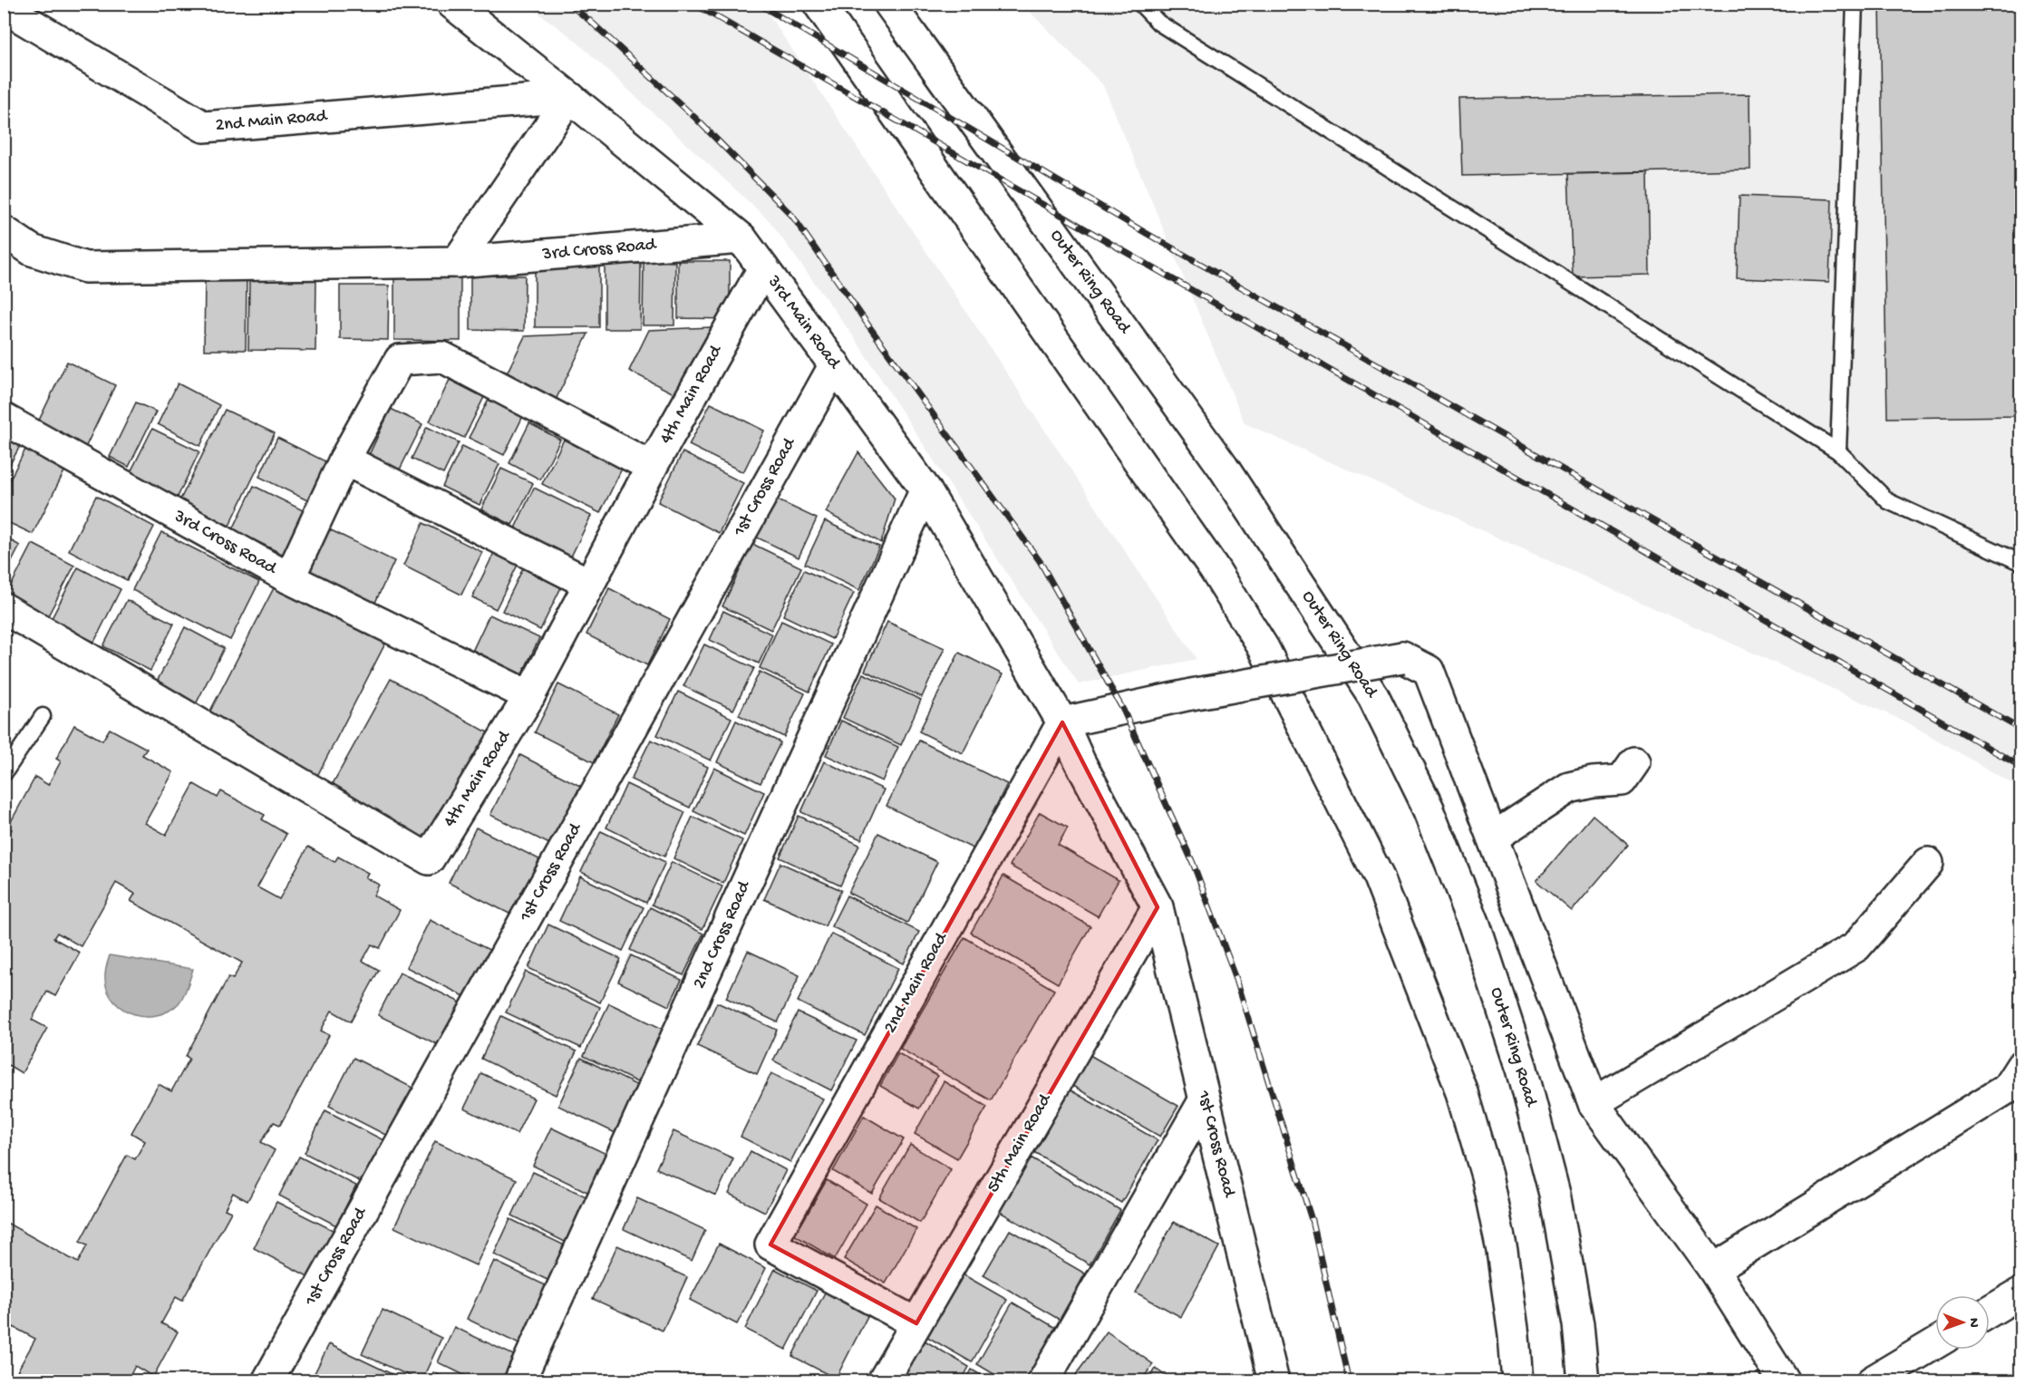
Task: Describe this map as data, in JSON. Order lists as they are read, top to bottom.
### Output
{
  "streets": {
    "main road": [
      "2nd Main Road",
      "3rd Cross Road",
      "Outer Ring Road",
      "3rd Main Road",
      "4th Main Road",
      "1st Cross Road",
      "2nd Cross Road",
      "5th Main Road"
    ]
  },
  "crossings": [
    ["2nd Main Road", "3rd Main Road"],
    ["2nd Main Road", "1st Cross Road"],
    ["2nd Main Road", "5th Main Road"],
    ["3rd Cross Road", "3rd Main Road"],
    ["3rd Cross Road", "4th Main Road"],
    ["3rd Main Road", "4th Main Road"],
    ["3rd Main Road", "1st Cross Road"],
    ["3rd Main Road", "2nd Cross Road"],
    ["1st Cross Road", "5th Main Road"]
  ],
  "north": "right"
}
